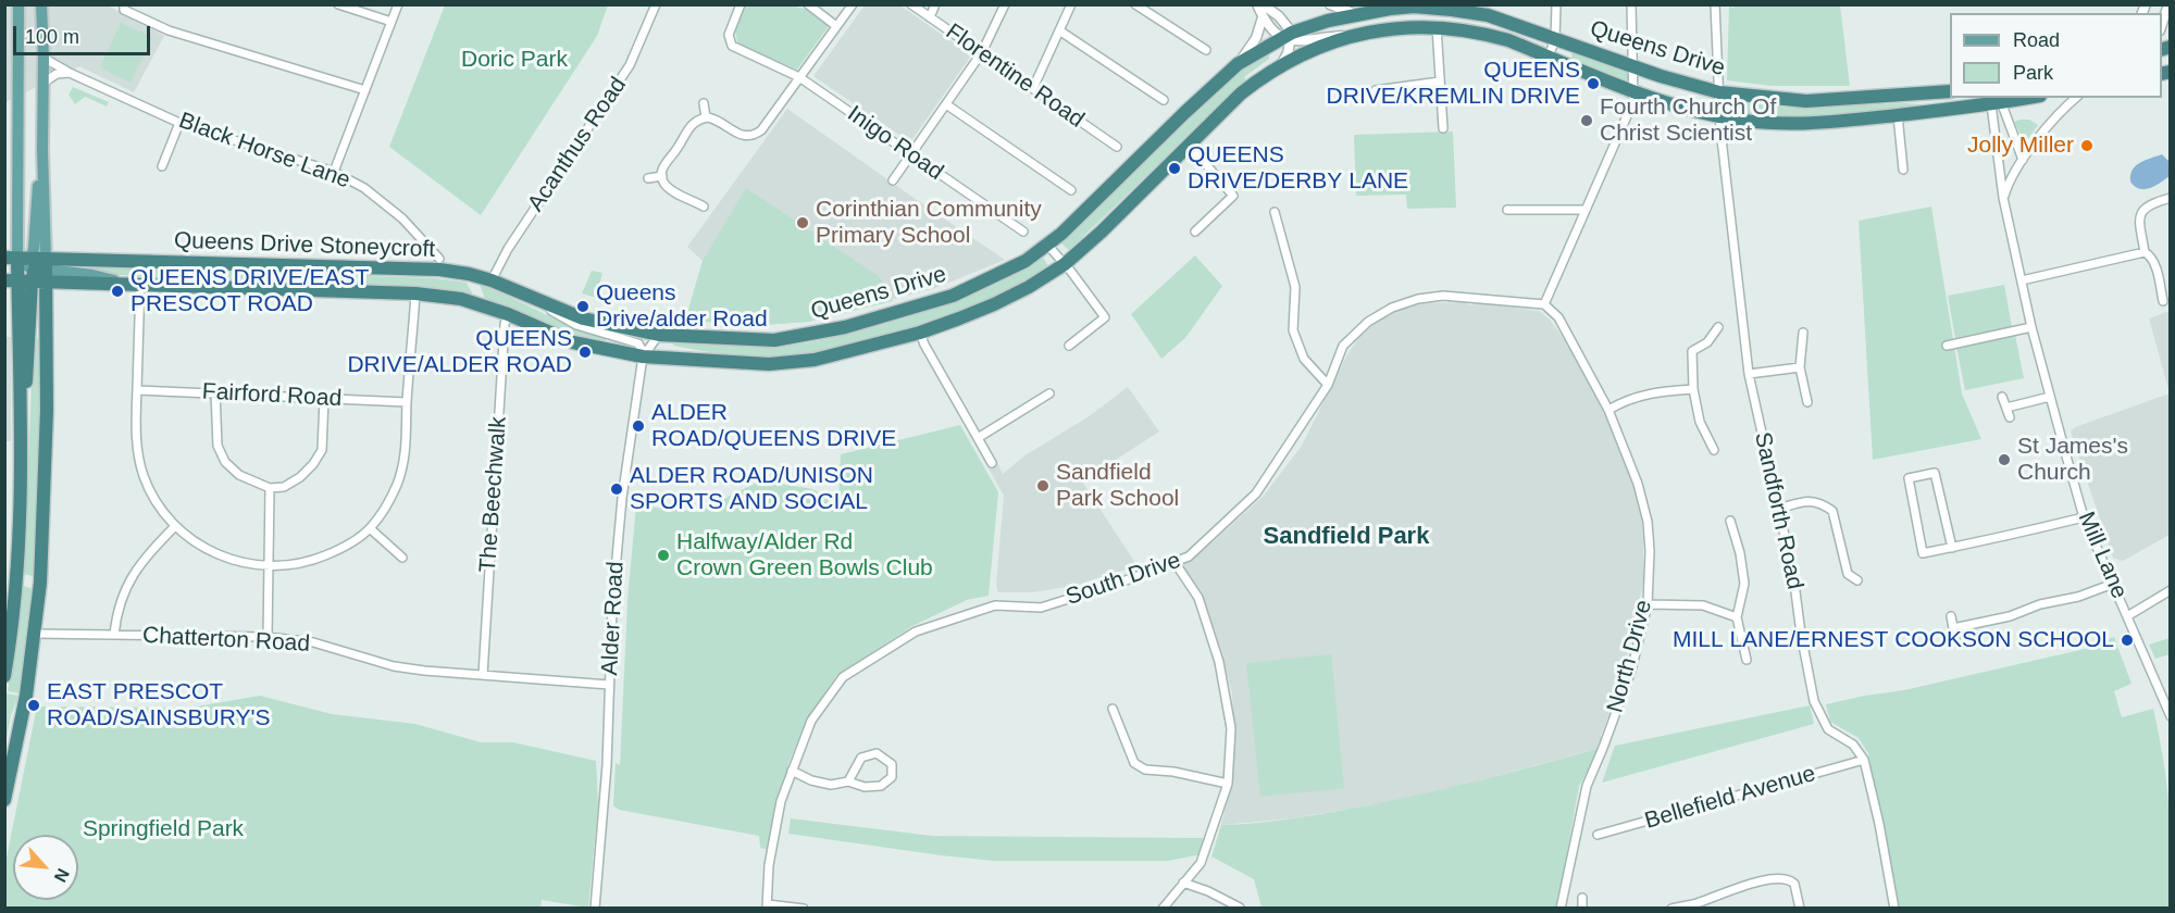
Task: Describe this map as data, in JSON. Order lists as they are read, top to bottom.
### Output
{
  "streets": {
    "highway": ["Queens Drive", "Queens Drive Stoneycroft"],
    "street": [
      "Florentine Road",
      "Inigo Road",
      "Acanthus Road",
      "Black Horse Lane",
      "Fairford Road",
      "The Beechwalk",
      "Sandforth Road",
      "Mill Lane",
      "South Drive",
      "Alder Road",
      "Chatterton Road",
      "North Drive",
      "Bellefield Avenue"
    ]
  },
  "crossings": [
    ["Queens Drive", "Queens Drive Stoneycroft"],
    ["Queens Drive", "Sandforth Road"],
    ["Queens Drive", "Mill Lane"],
    ["Queens Drive", "Alder Road"],
    ["Acanthus Road", "Queens Drive Stoneycroft"],
    ["Queens Drive Stoneycroft", "The Beechwalk"],
    ["The Beechwalk", "Chatterton Road"],
    ["Sandforth Road", "Bellefield Avenue"],
    ["South Drive", "North Drive"],
    ["Alder Road", "Chatterton Road"]
  ],
  "districts": ["Sandfield Park"],
  "parks": ["Doric Park", "Springfield Park"],
  "places": [
    "QUEENS DRIVE/KREMLIN DRIVE",
    "Fourth Church Of Christ Scientist",
    "Jolly Miller",
    "QUEENS DRIVE/DERBY LANE",
    "Corinthian Community Primary School",
    "QUEENS DRIVE/EAST PRESCOT ROAD",
    "Queens Drive/alder Road",
    "QUEENS DRIVE/ALDER ROAD",
    "ALDER ROAD/QUEENS DRIVE",
    "St James's Church",
    "Sandfield Park School",
    "ALDER ROAD/UNISON SPORTS AND SOCIAL",
    "Halfway/Alder Rd Crown Green Bowls Club",
    "MILL LANE/ERNEST COOKSON SCHOOL",
    "EAST PRESCOT ROAD/SAINSBURY'S"
  ],
  "legend": ["Road", "Park"],
  "scale_bar": "100 m",
  "north": "bottom right"
}
